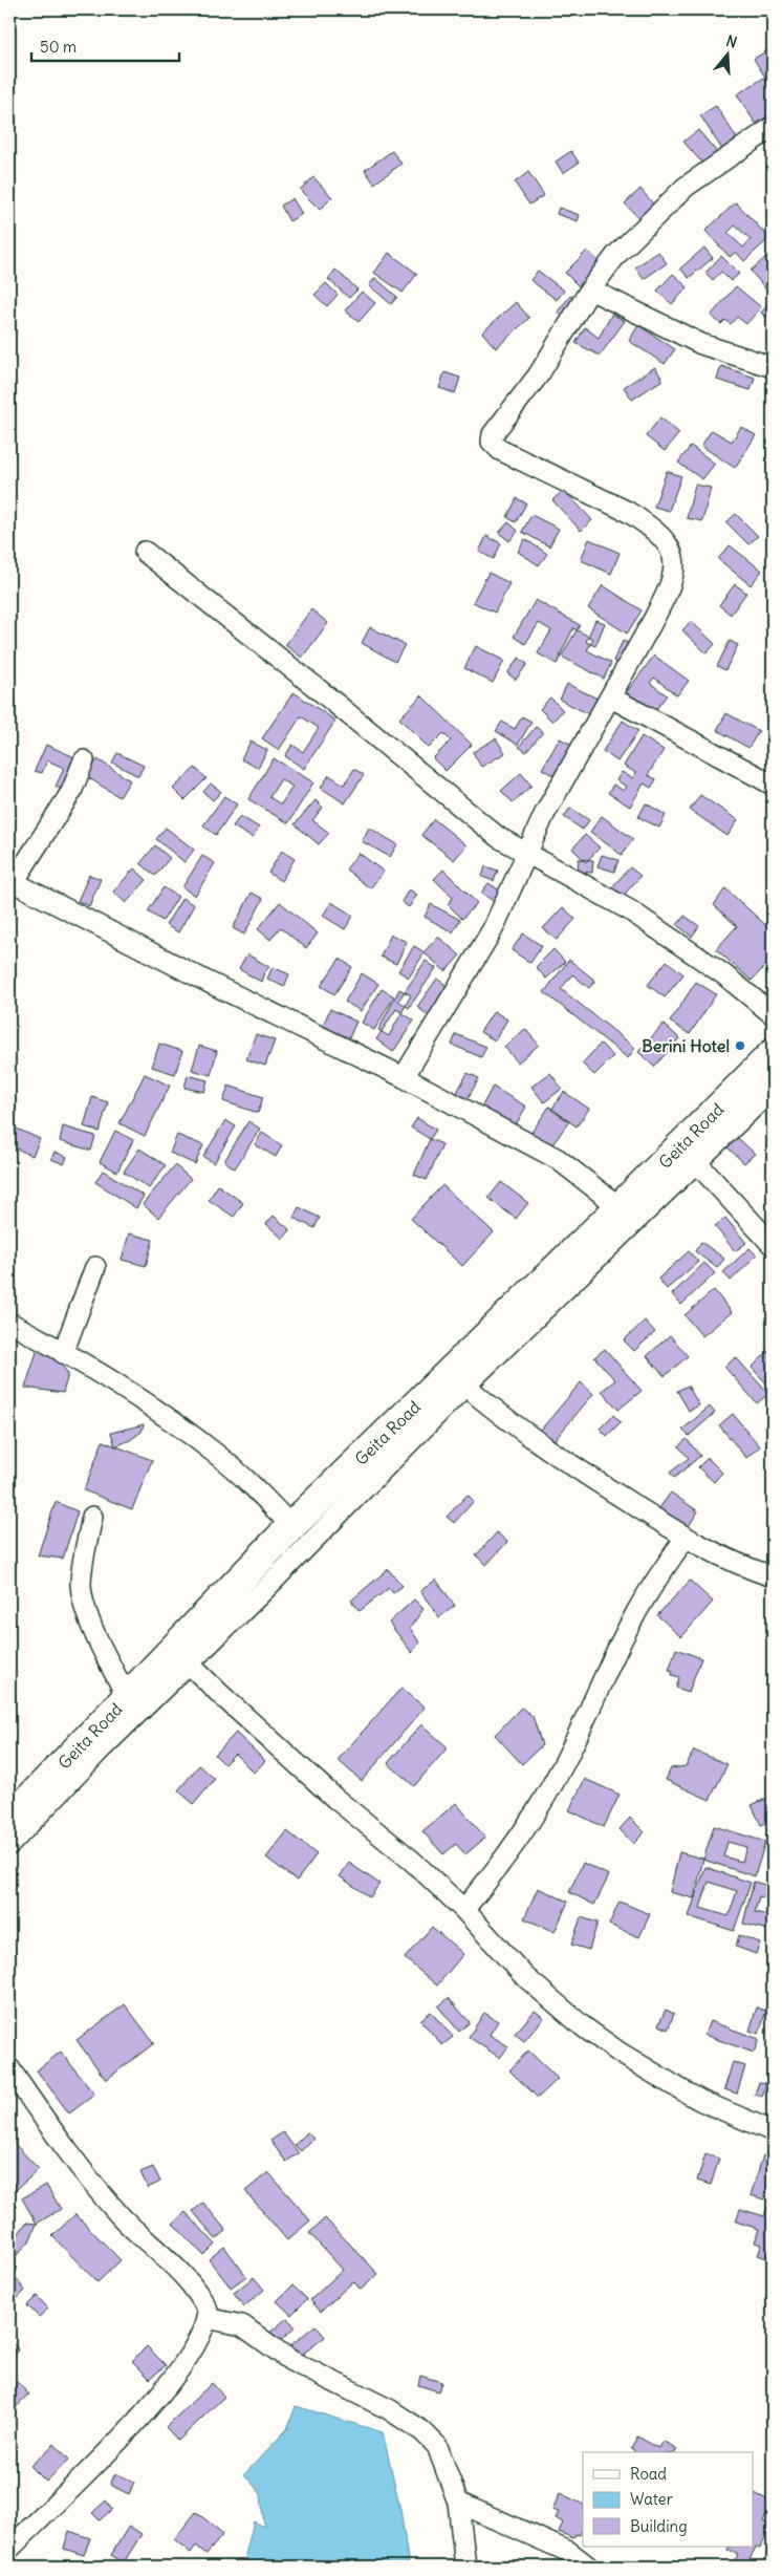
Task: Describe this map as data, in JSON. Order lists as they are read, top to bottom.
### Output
{
  "streets": {
    "highway": ["Geita Road"]
  },
  "places": ["Berini Hotel"],
  "legend": ["Road", "Water", "Building"],
  "scale_bar": "50 m",
  "north": "top"
}
